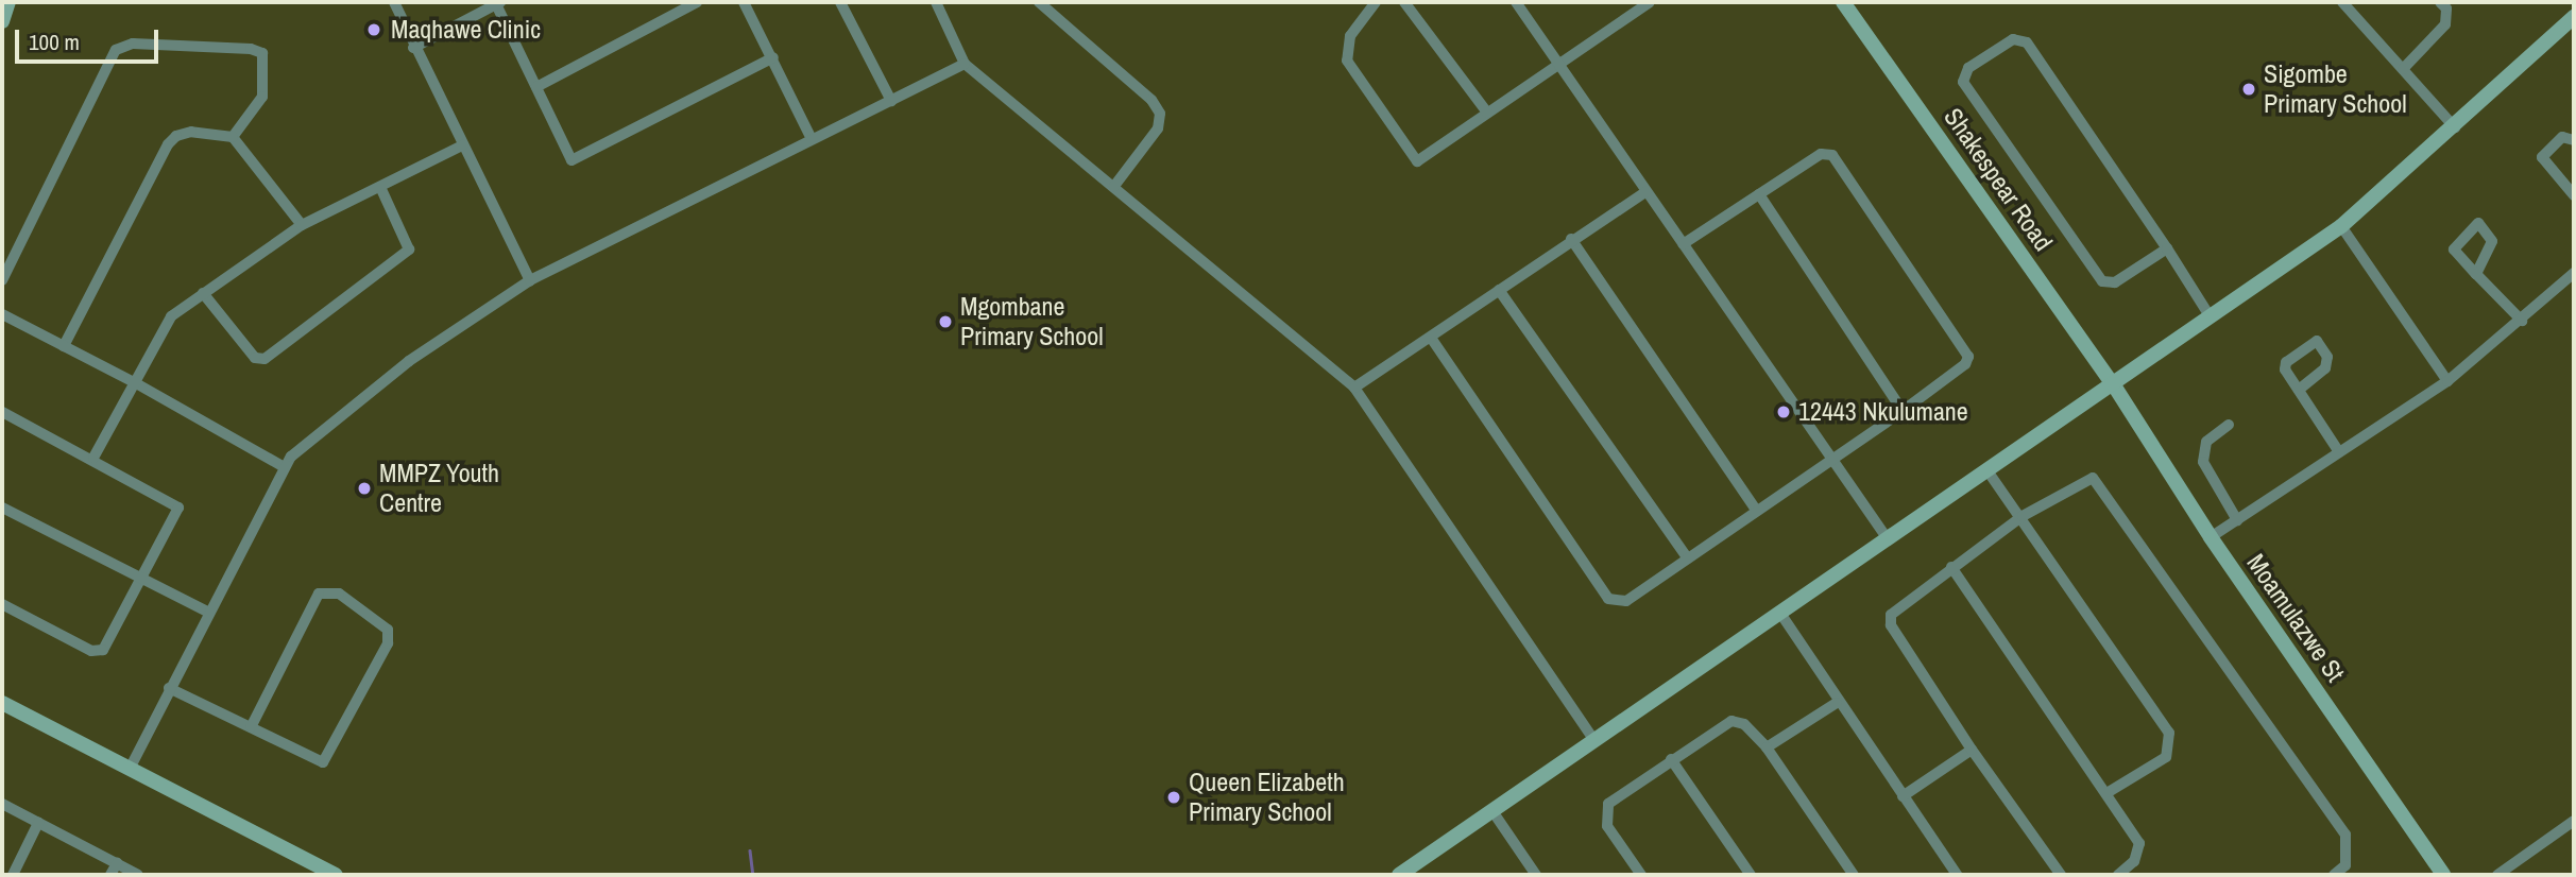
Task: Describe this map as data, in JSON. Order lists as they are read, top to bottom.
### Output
{
  "streets": {
    "street": ["Shakespear Road", "Moamulazwe St"]
  },
  "crossings": [
    ["Shakespear Road", "Moamulazwe St"]
  ],
  "places": [
    "Maqhawe Clinic",
    "Sigombe Primary School",
    "Mgombane Primary School",
    "12443 Nkulumane",
    "MMPZ Youth Centre",
    "Queen Elizabeth Primary School"
  ],
  "scale_bar": "100 m"
}
